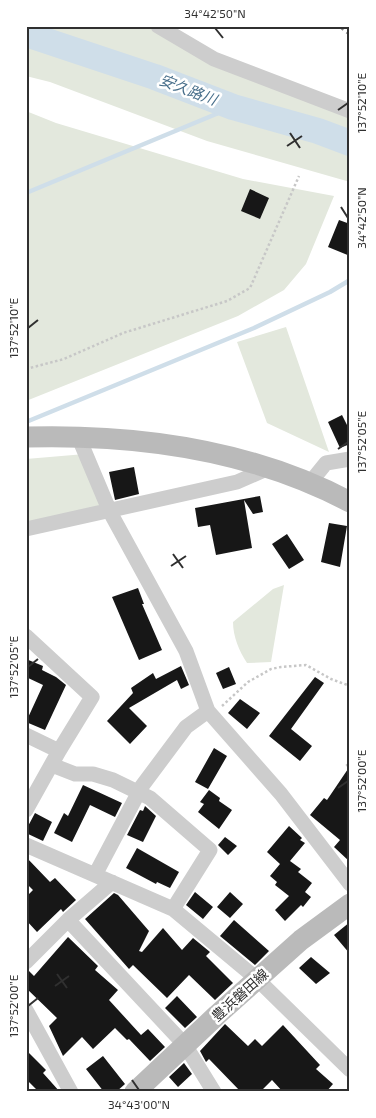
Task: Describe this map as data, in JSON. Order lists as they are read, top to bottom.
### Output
{
  "streets": {
    "street": ["豊浜磐田線"]
  },
  "water": ["安久路川"],
  "coordinates": [
    "34°42'50\"N",
    "137°52'10\"E",
    "137°52'05\"E",
    "137°52'00\"E",
    "34°43'00\"N"
  ]
}
